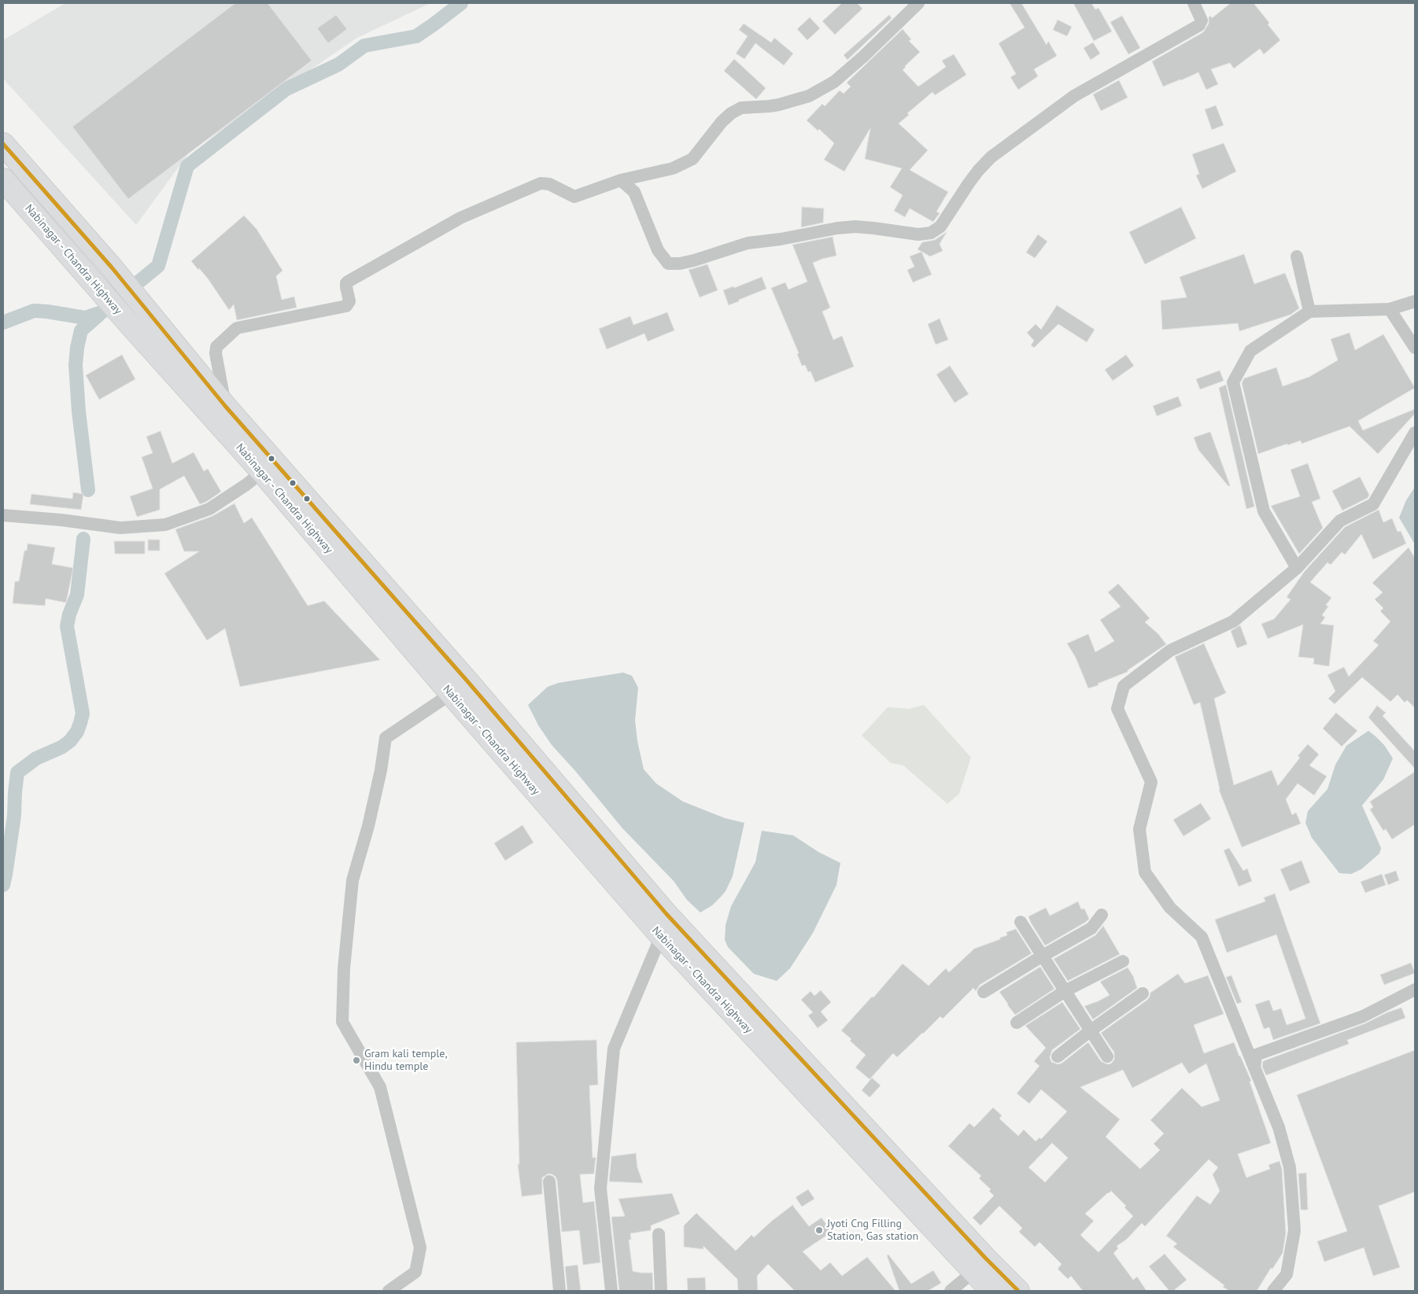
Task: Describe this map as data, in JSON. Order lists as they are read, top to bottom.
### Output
{
  "streets": {
    "highway": ["Nabinagar - Chandra Highway"]
  },
  "places": ["Gram kali temple, Hindu temple", "Jyoti Cng Filling Station, Gas station"]
}
